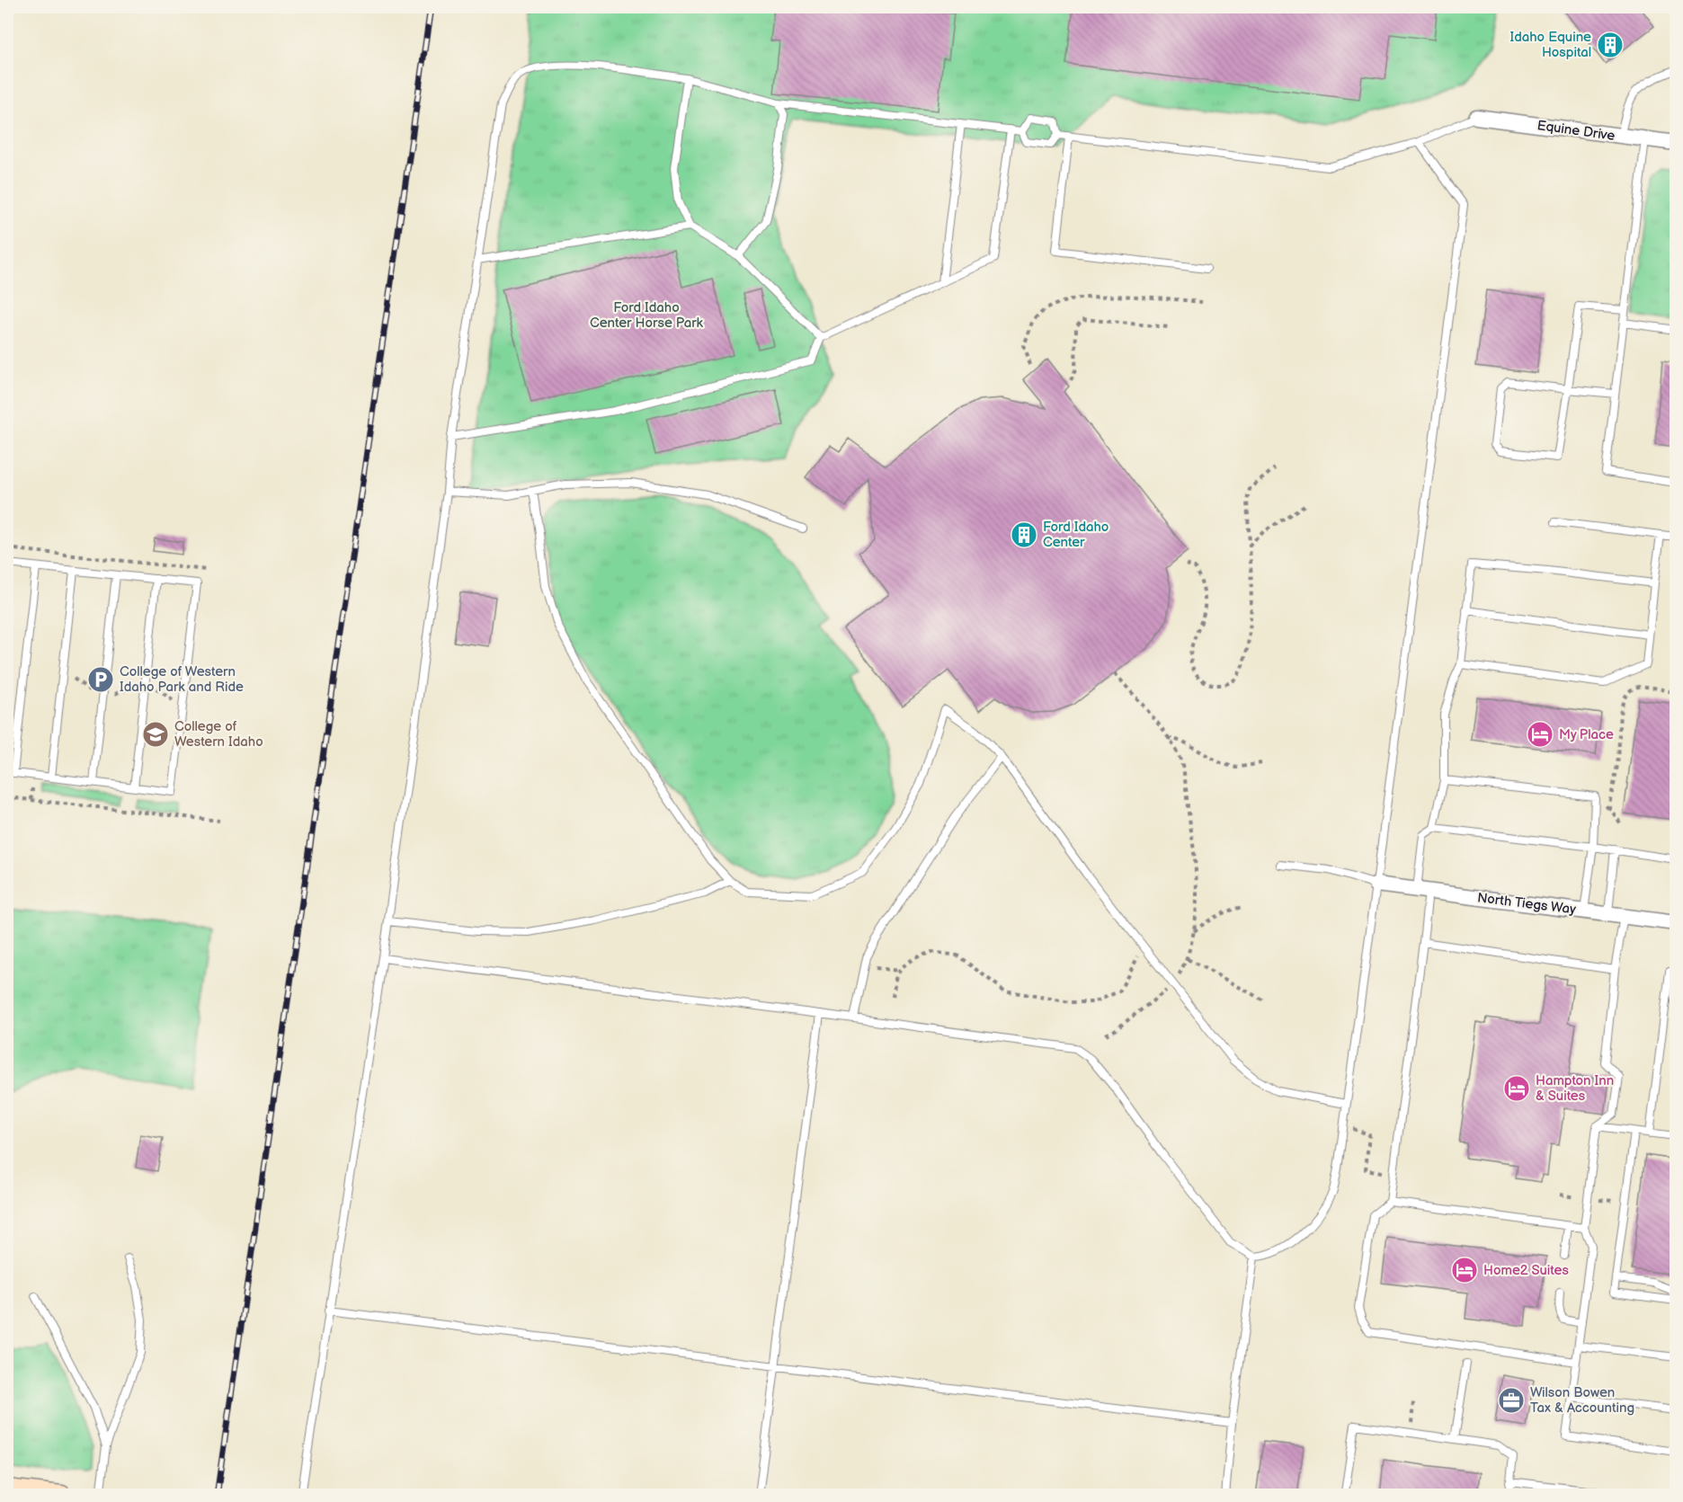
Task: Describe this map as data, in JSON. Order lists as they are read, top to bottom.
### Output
{
  "streets": {
    "street": ["Equine Drive", "North Tiegs Way"]
  },
  "parks": ["Ford Idaho Center Horse Park"],
  "places": {
    "building": ["Idaho Equine Hospital", "Ford Idaho Center"],
    "parking": ["College of Western Idaho Park and Ride"],
    "school or university": ["College of Western Idaho"],
    "hotel": ["My Place", "Hampton Inn & Suites", "Home2 Suites"],
    "office": ["Wilson Bowen Tax & Accounting"]
  }
}
